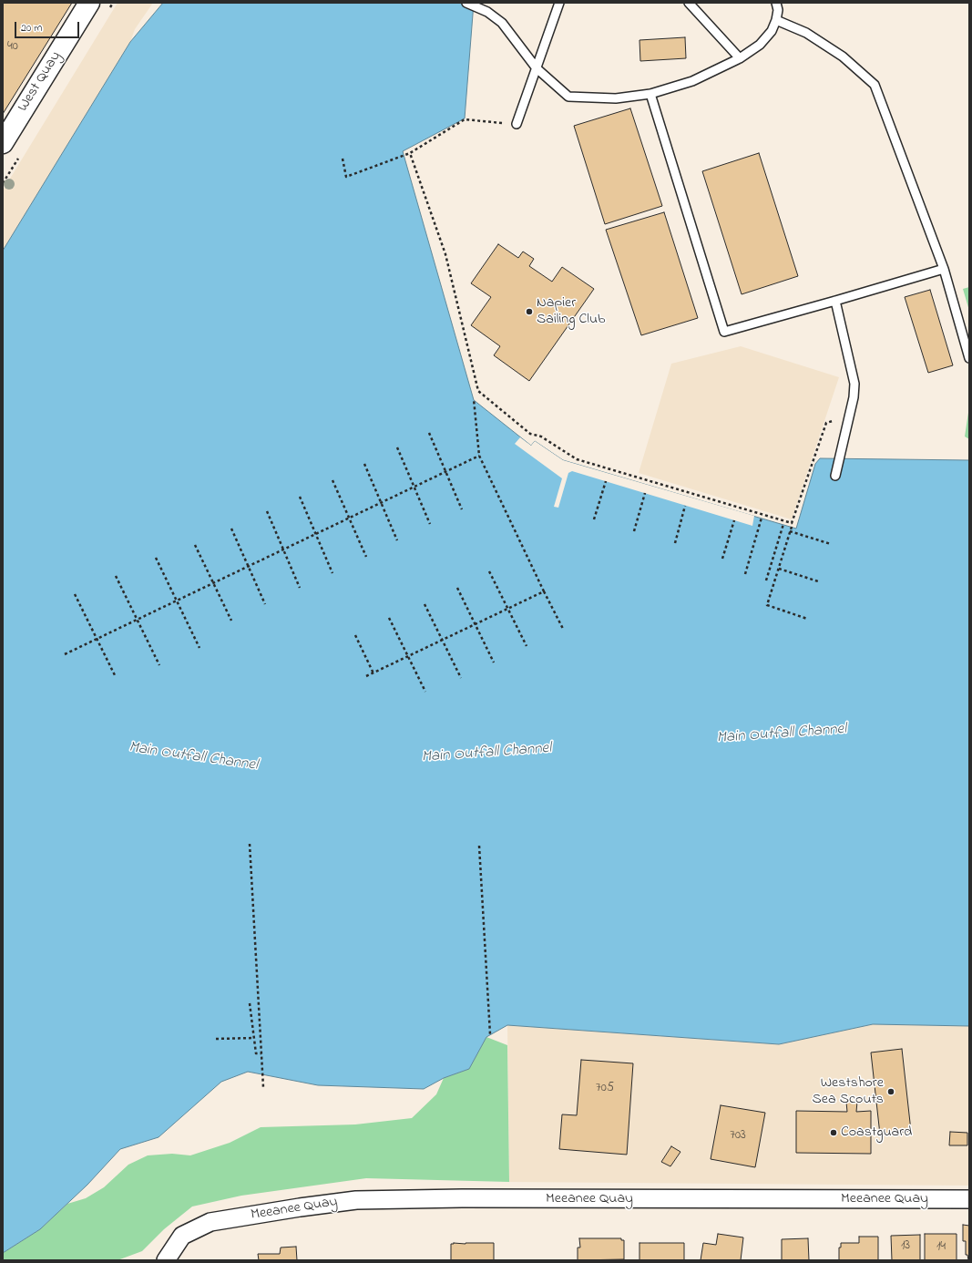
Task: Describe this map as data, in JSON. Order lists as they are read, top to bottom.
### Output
{
  "streets": {
    "street": ["West Quay", "Meeanee Quay"]
  },
  "water": ["Main Outfall Channel"],
  "places": ["Napier Sailing Club", "Westshore Sea Scouts", "Coastguard"],
  "house_numbers": [
    "40",
    "705",
    "703",
    "13",
    "14"
  ],
  "scale_bar": "20 m"
}
